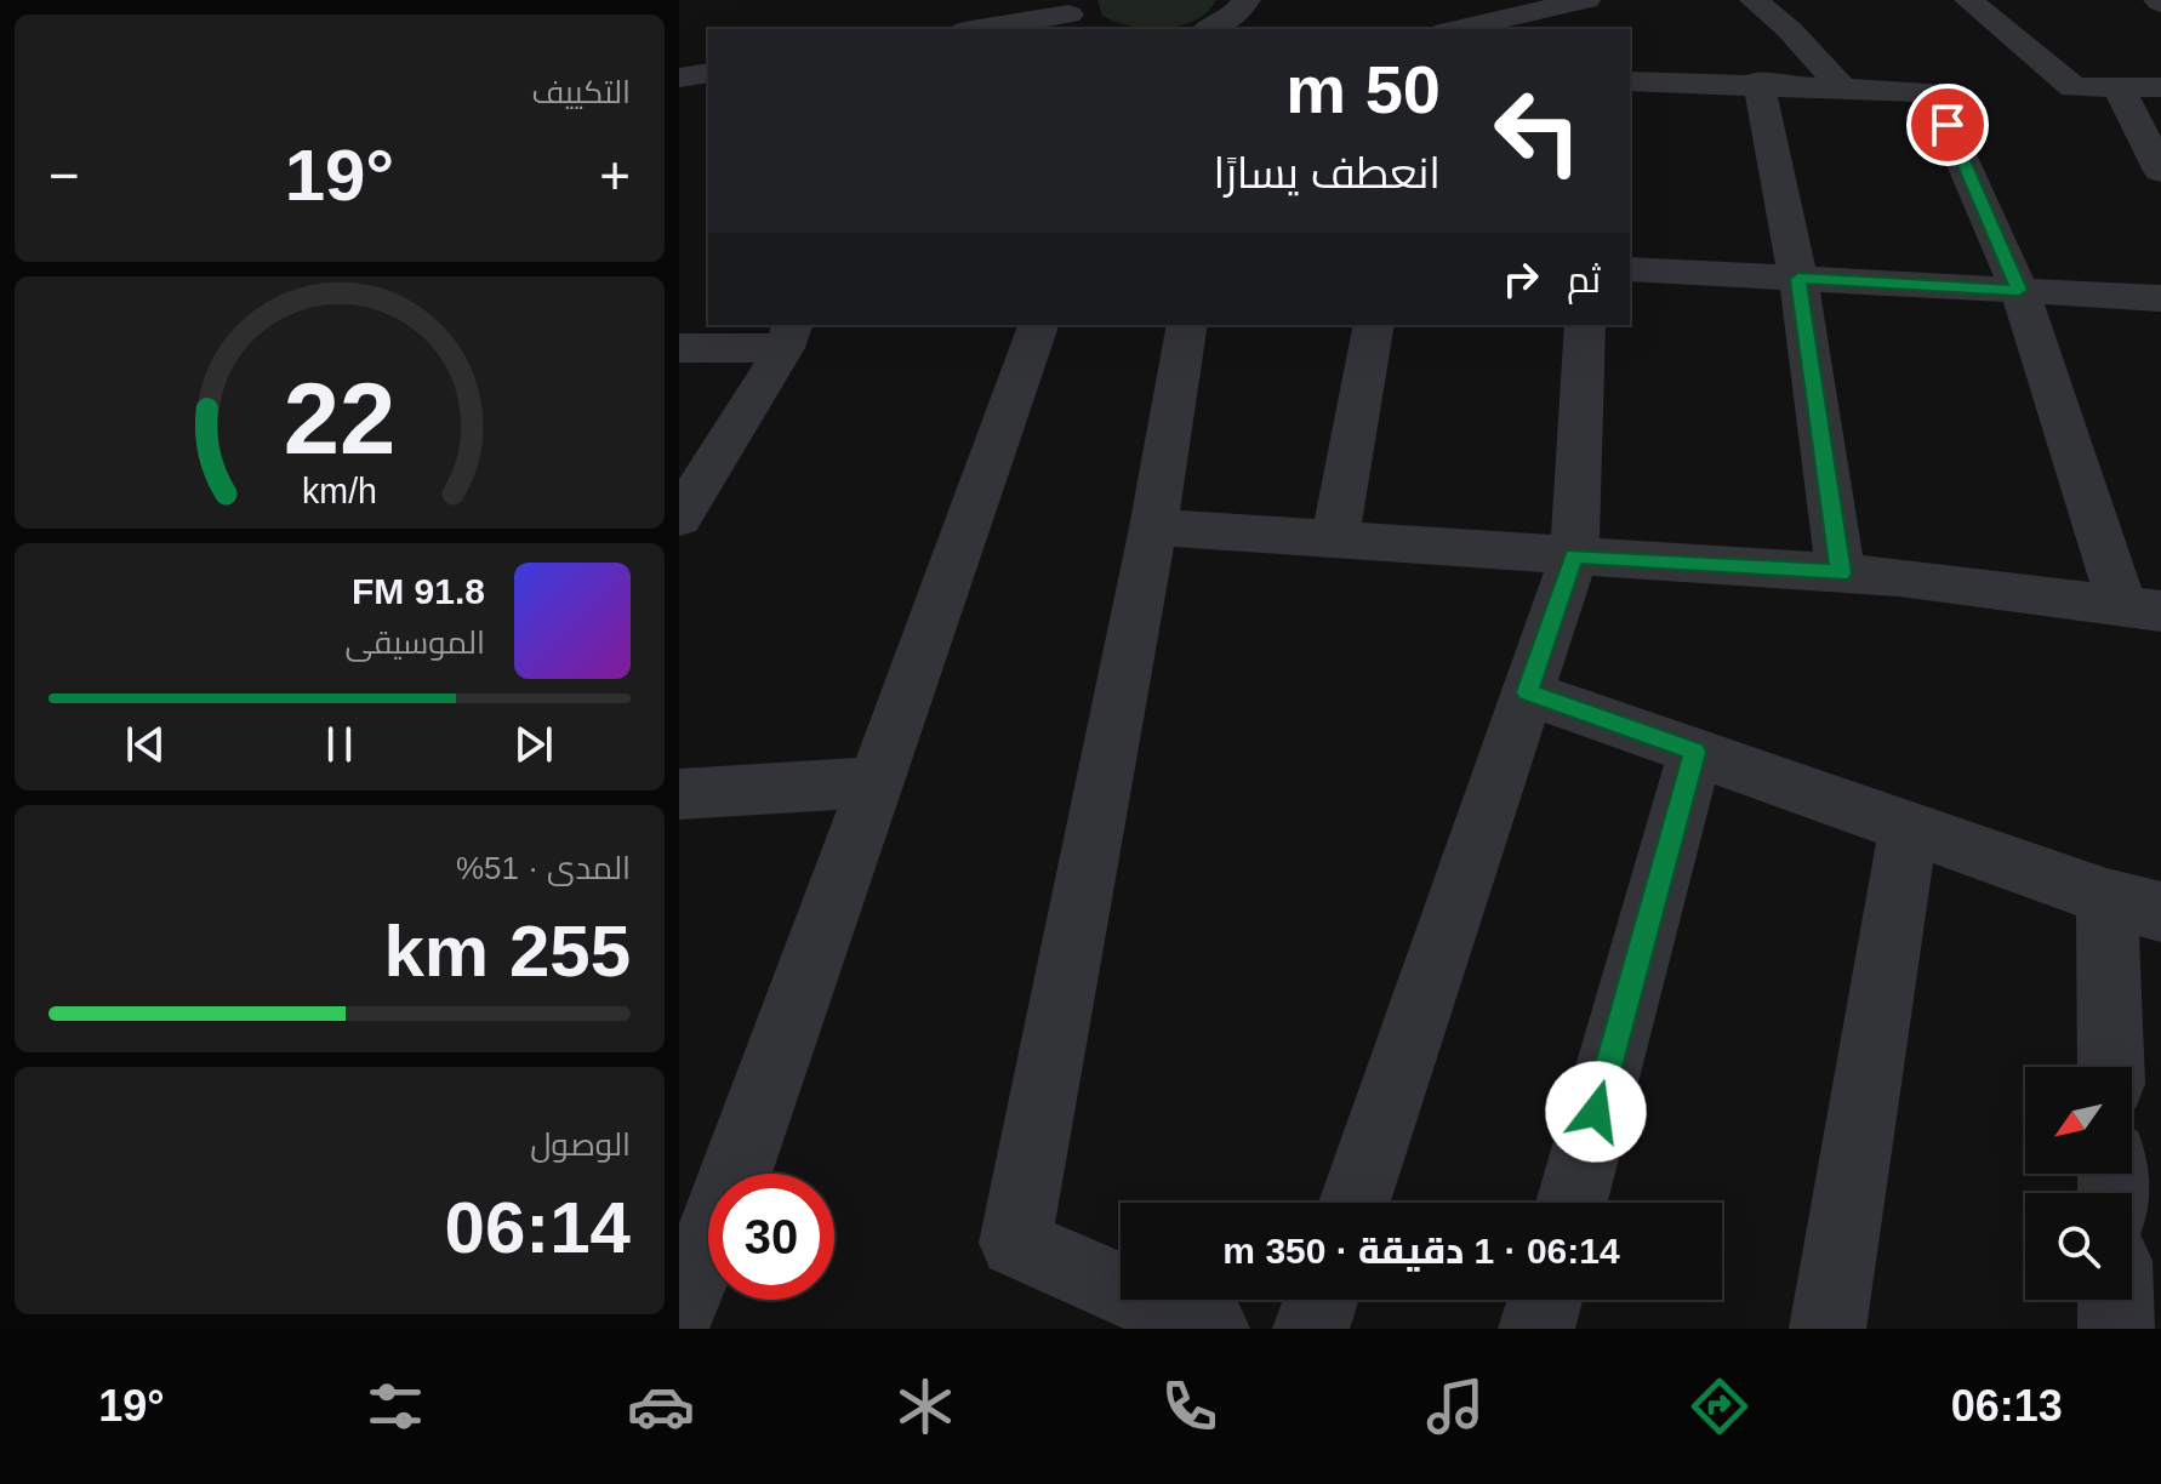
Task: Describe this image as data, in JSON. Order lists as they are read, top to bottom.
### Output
{
  "north": "bottom left",
  "page": {
    "tile": [
      "التكييف",
      ["المدى · 51%", "255 km"],
      ["الوصول", "06:14"]
    ],
    "turn": ["50 m", "انعطف يسارًا"],
    "heat": ["−", "19°", "+"],
    "then": "ثم",
    "song": ["91.8 FM", "الموسيقى"],
    "limit": "30",
    "trip": "06:14 · 1 دقيقة · 350 m",
    "tabs": ["06:13", "19°"],
    "gauge": ["22", "km/h"]
  }
}
